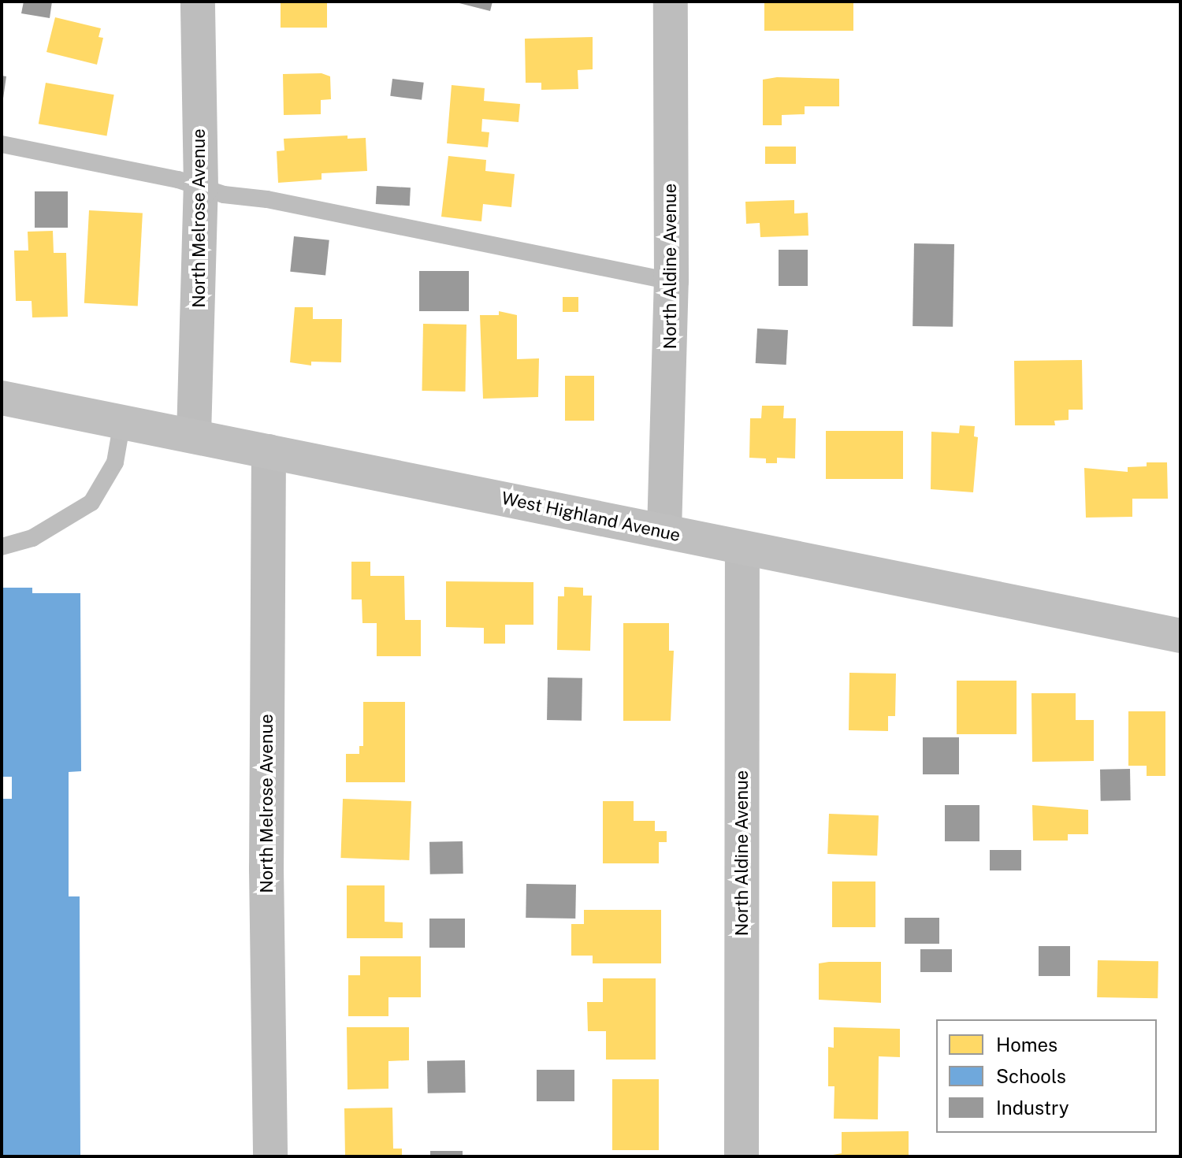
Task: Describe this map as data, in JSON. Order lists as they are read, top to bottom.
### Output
{
  "streets": {
    "main road": ["West Highland Avenue"],
    "street": ["North Melrose Avenue", "North Aldine Avenue"]
  },
  "crossings": [
    ["North Melrose Avenue", "West Highland Avenue"],
    ["North Aldine Avenue", "West Highland Avenue"]
  ],
  "legend": ["Homes", "Schools", "Industry"]
}
